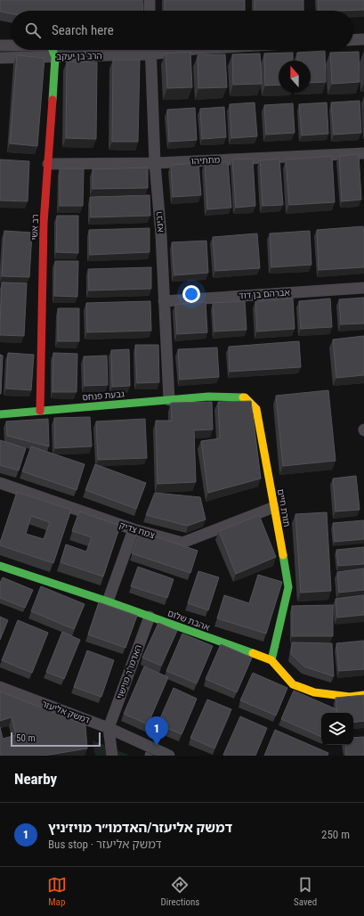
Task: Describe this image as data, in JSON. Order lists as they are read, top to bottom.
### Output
{
  "streets": {
    "street": [
      "הרב בן יעקב",
      "מתתיהו",
      "רבינא",
      "רב אשי",
      "אברהם בן דוד",
      "גבעת פנחס",
      "תורת חיים",
      "צמח צדיק",
      "אהבת שלום",
      "האדמו\"ר מוישוי",
      "דמשק אליעזר"
    ]
  },
  "crossings": [
    ["הרב בן יעקב", "רב אשי"],
    ["מתתיהו", "רבינא"],
    ["מתתיהו", "רב אשי"],
    ["רבינא", "אברהם בן דוד"],
    ["רבינא", "גבעת פנחס"],
    ["רב אשי", "גבעת פנחס"],
    ["גבעת פנחס", "תורת חיים"],
    ["תורת חיים", "צמח צדיק"],
    ["תורת חיים", "אהבת שלום"],
    ["אהבת שלום", "האדמו\"ר מוישוי"],
    ["האדמו\"ר מוישוי", "דמשק אליעזר"]
  ],
  "scale_bar": "50 m",
  "north": "top",
  "page": {
    "search": "Search here",
    "pins": "1",
    "scale": "50 m",
    "heading": "Nearby",
    "list": [
      {
        "mark": "1",
        "name": "דמשק אליעזר/האדמו״ר מויז׳ניץ",
        "note": "Bus stop · דמשק אליעזר",
        "value": "250 m"
      }
    ],
    "nav": ["Map", "Directions", "Saved"]
  }
}
